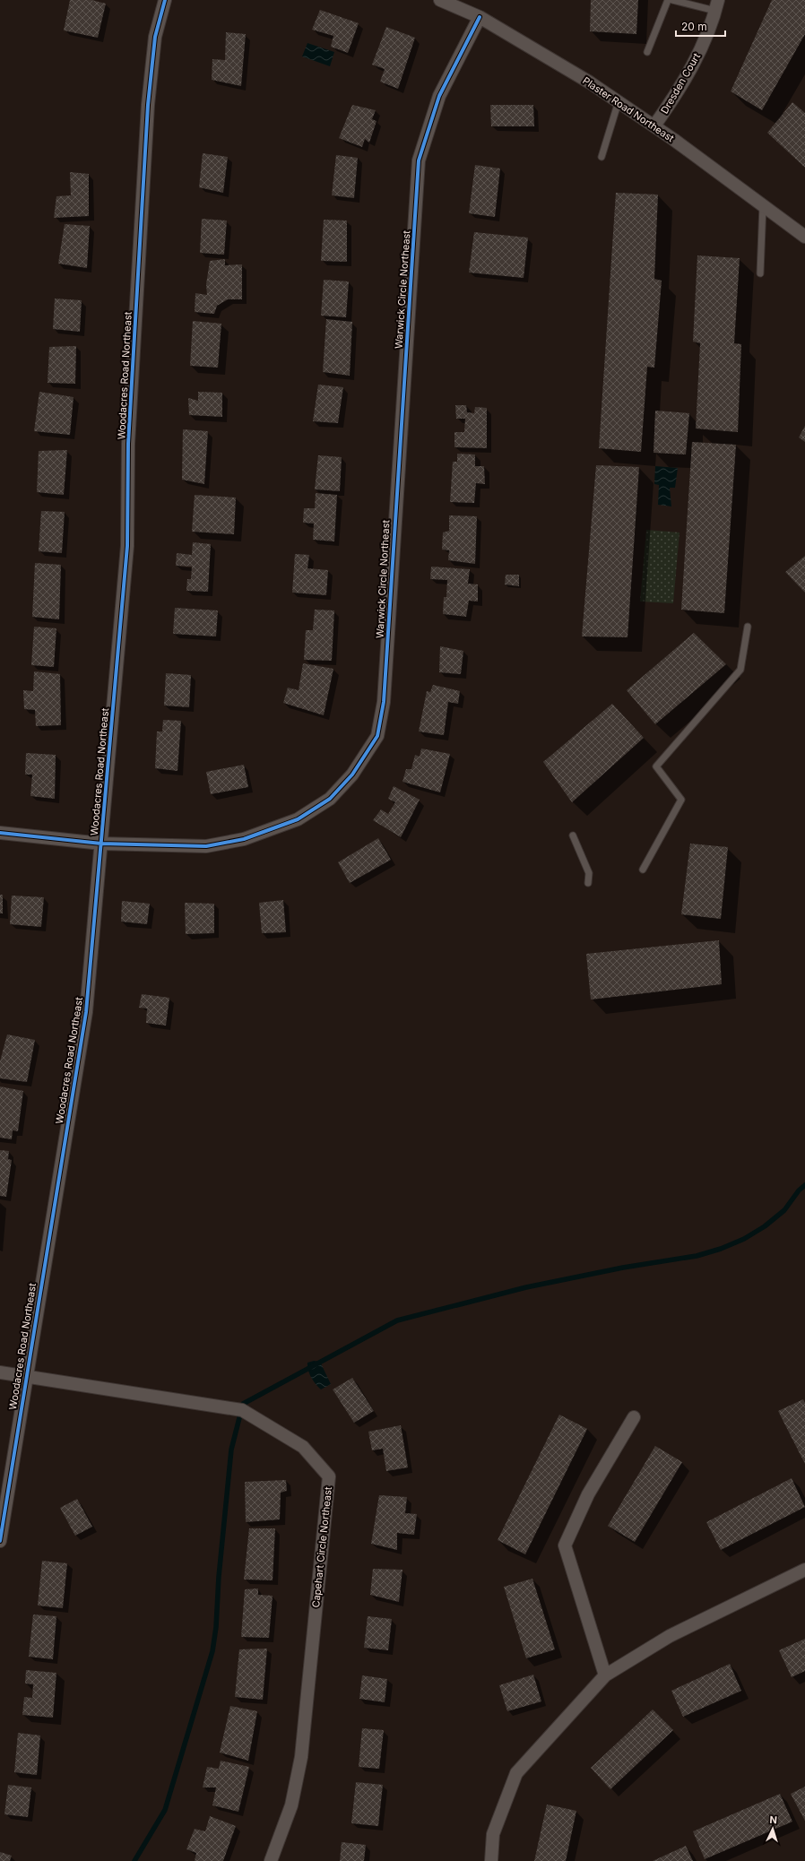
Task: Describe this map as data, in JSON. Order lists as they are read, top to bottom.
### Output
{
  "streets": {
    "street": [
      "Dresden Court",
      "Plaster Road Northeast",
      "Warwick Circle Northeast",
      "Woodacres Road Northeast",
      "Capehart Circle Northeast"
    ]
  },
  "crossings": [
    ["Dresden Court", "Plaster Road Northeast"],
    ["Plaster Road Northeast", "Warwick Circle Northeast"],
    ["Warwick Circle Northeast", "Woodacres Road Northeast"],
    ["Woodacres Road Northeast", "Capehart Circle Northeast"]
  ],
  "scale_bar": "20 m",
  "north": "top"
}
